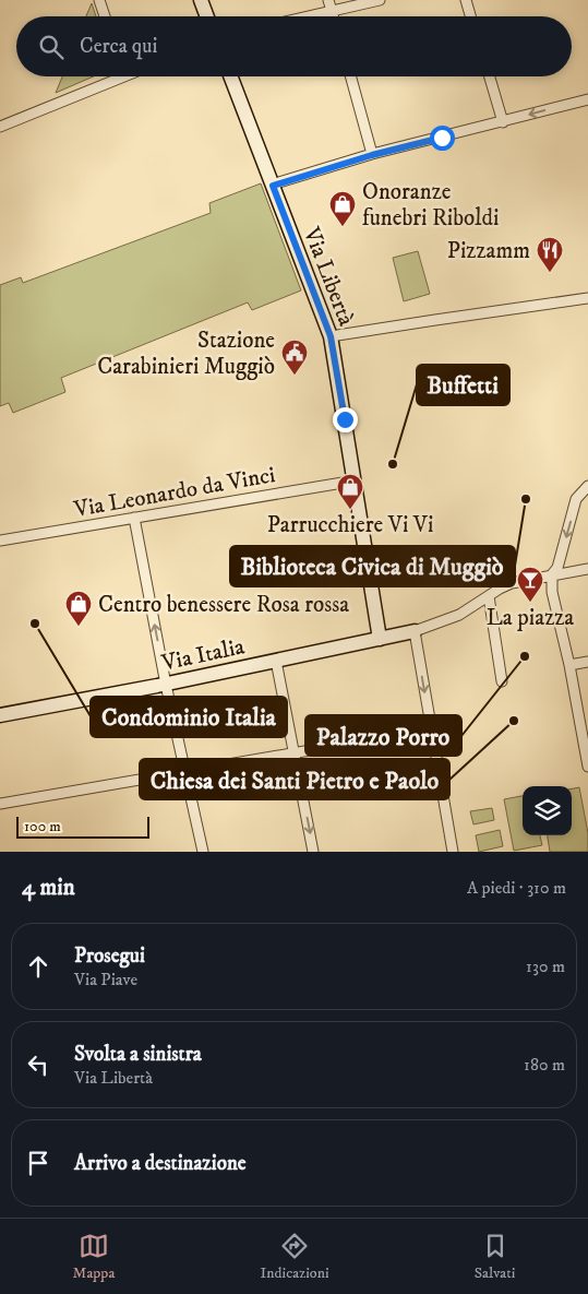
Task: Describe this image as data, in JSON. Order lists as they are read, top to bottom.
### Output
{
  "streets": {
    "street": ["Via Libertà", "Via Leonardo da Vinci", "Via Italia"]
  },
  "crossings": [
    ["Via Libertà", "Via Leonardo da Vinci"],
    ["Via Libertà", "Via Italia"]
  ],
  "places": {
    "shop": ["Onoranze funebri Riboldi", "Parrucchiere Vi Vi", "Centro benessere Rosa rossa"],
    "restaurant": ["Pizzamm"],
    "public building": ["Stazione Carabinieri Muggiò"],
    "other": [
      "Buffetti",
      "Biblioteca Civica di Muggiò",
      "Condominio Italia",
      "Palazzo Porro",
      "Chiesa dei Santi Pietro e Paolo"
    ],
    "bar": ["La piazza"]
  },
  "scale_bar": "100 m",
  "page": {
    "search": "Cerca qui",
    "scale": "100 m",
    "heading": ["4 min", "A piedi · 310 m"],
    "list": [
      ["Prosegui", "Via Piave", "130 m"],
      ["Svolta a sinistra", "Via Libertà", "180 m"],
      "Arrivo a destinazione"
    ],
    "nav": ["Mappa", "Indicazioni", "Salvati"]
  }
}
